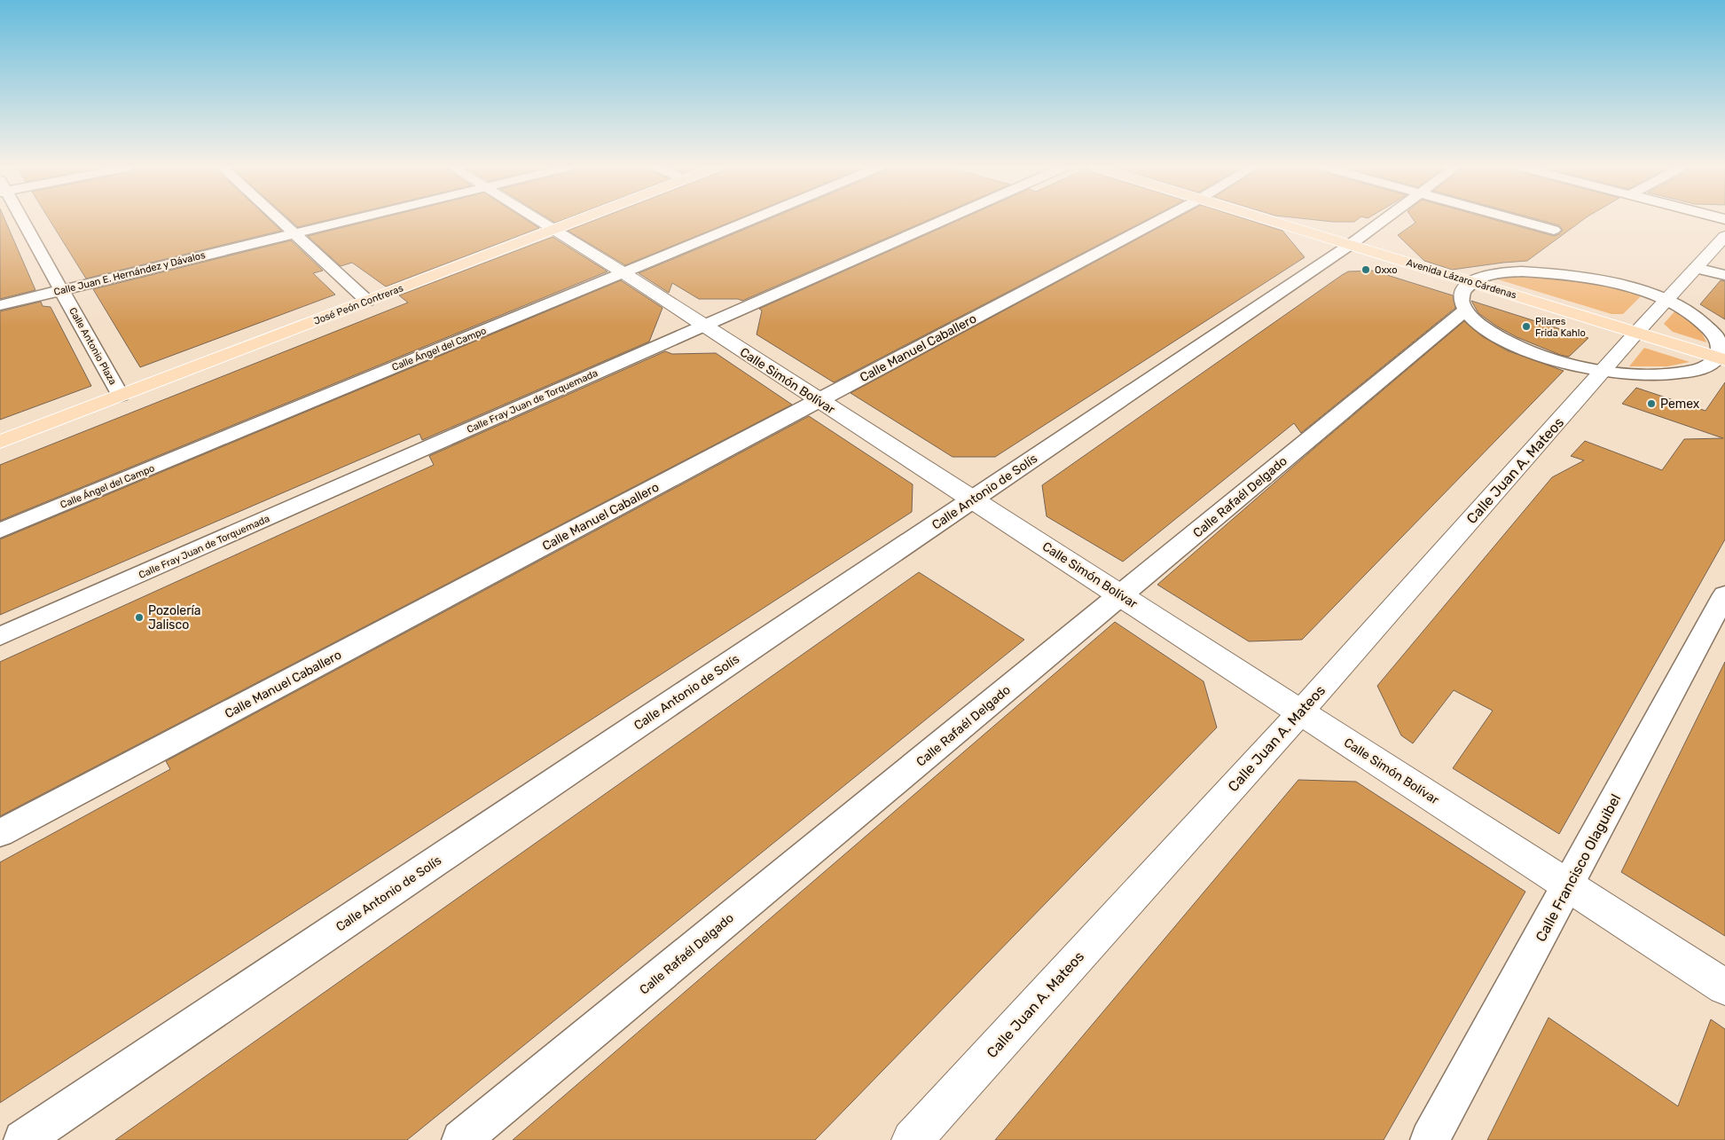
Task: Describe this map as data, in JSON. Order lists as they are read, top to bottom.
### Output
{
  "streets": {
    "main road": ["Avenida Lázaro Cárdenas", "José Peón Contreras"],
    "street": [
      "Calle Juan E. Hernández y Dávalos",
      "Calle Antonio Plaza",
      "Calle Manuel Caballero",
      "Calle Ángel del Campo",
      "Calle Simón Bolívar",
      "Calle Fray Juan de Torquemada",
      "Calle Juan A. Mateos",
      "Calle Antonio de Solís",
      "Calle Rafaél Delgado",
      "Calle Francisco Olaguibel"
    ]
  },
  "crossings": [
    ["Calle Juan E. Hernández y Dávalos", "Calle Antonio Plaza"],
    ["Avenida Lázaro Cárdenas", "Calle Juan A. Mateos"],
    ["Avenida Lázaro Cárdenas", "Calle Antonio de Solís"],
    ["José Peón Contreras", "Calle Antonio Plaza"],
    ["José Peón Contreras", "Calle Simón Bolívar"],
    ["Calle Manuel Caballero", "Calle Simón Bolívar"],
    ["Calle Ángel del Campo", "Calle Simón Bolívar"],
    ["Calle Simón Bolívar", "Calle Fray Juan de Torquemada"],
    ["Calle Simón Bolívar", "Calle Juan A. Mateos"],
    ["Calle Simón Bolívar", "Calle Antonio de Solís"],
    ["Calle Simón Bolívar", "Calle Rafaél Delgado"],
    ["Calle Simón Bolívar", "Calle Francisco Olaguibel"]
  ],
  "places": [
    "Oxxo",
    "Pilares Frida Kahlo",
    "Pemex",
    "Pozolería Jalisco"
  ]
}
